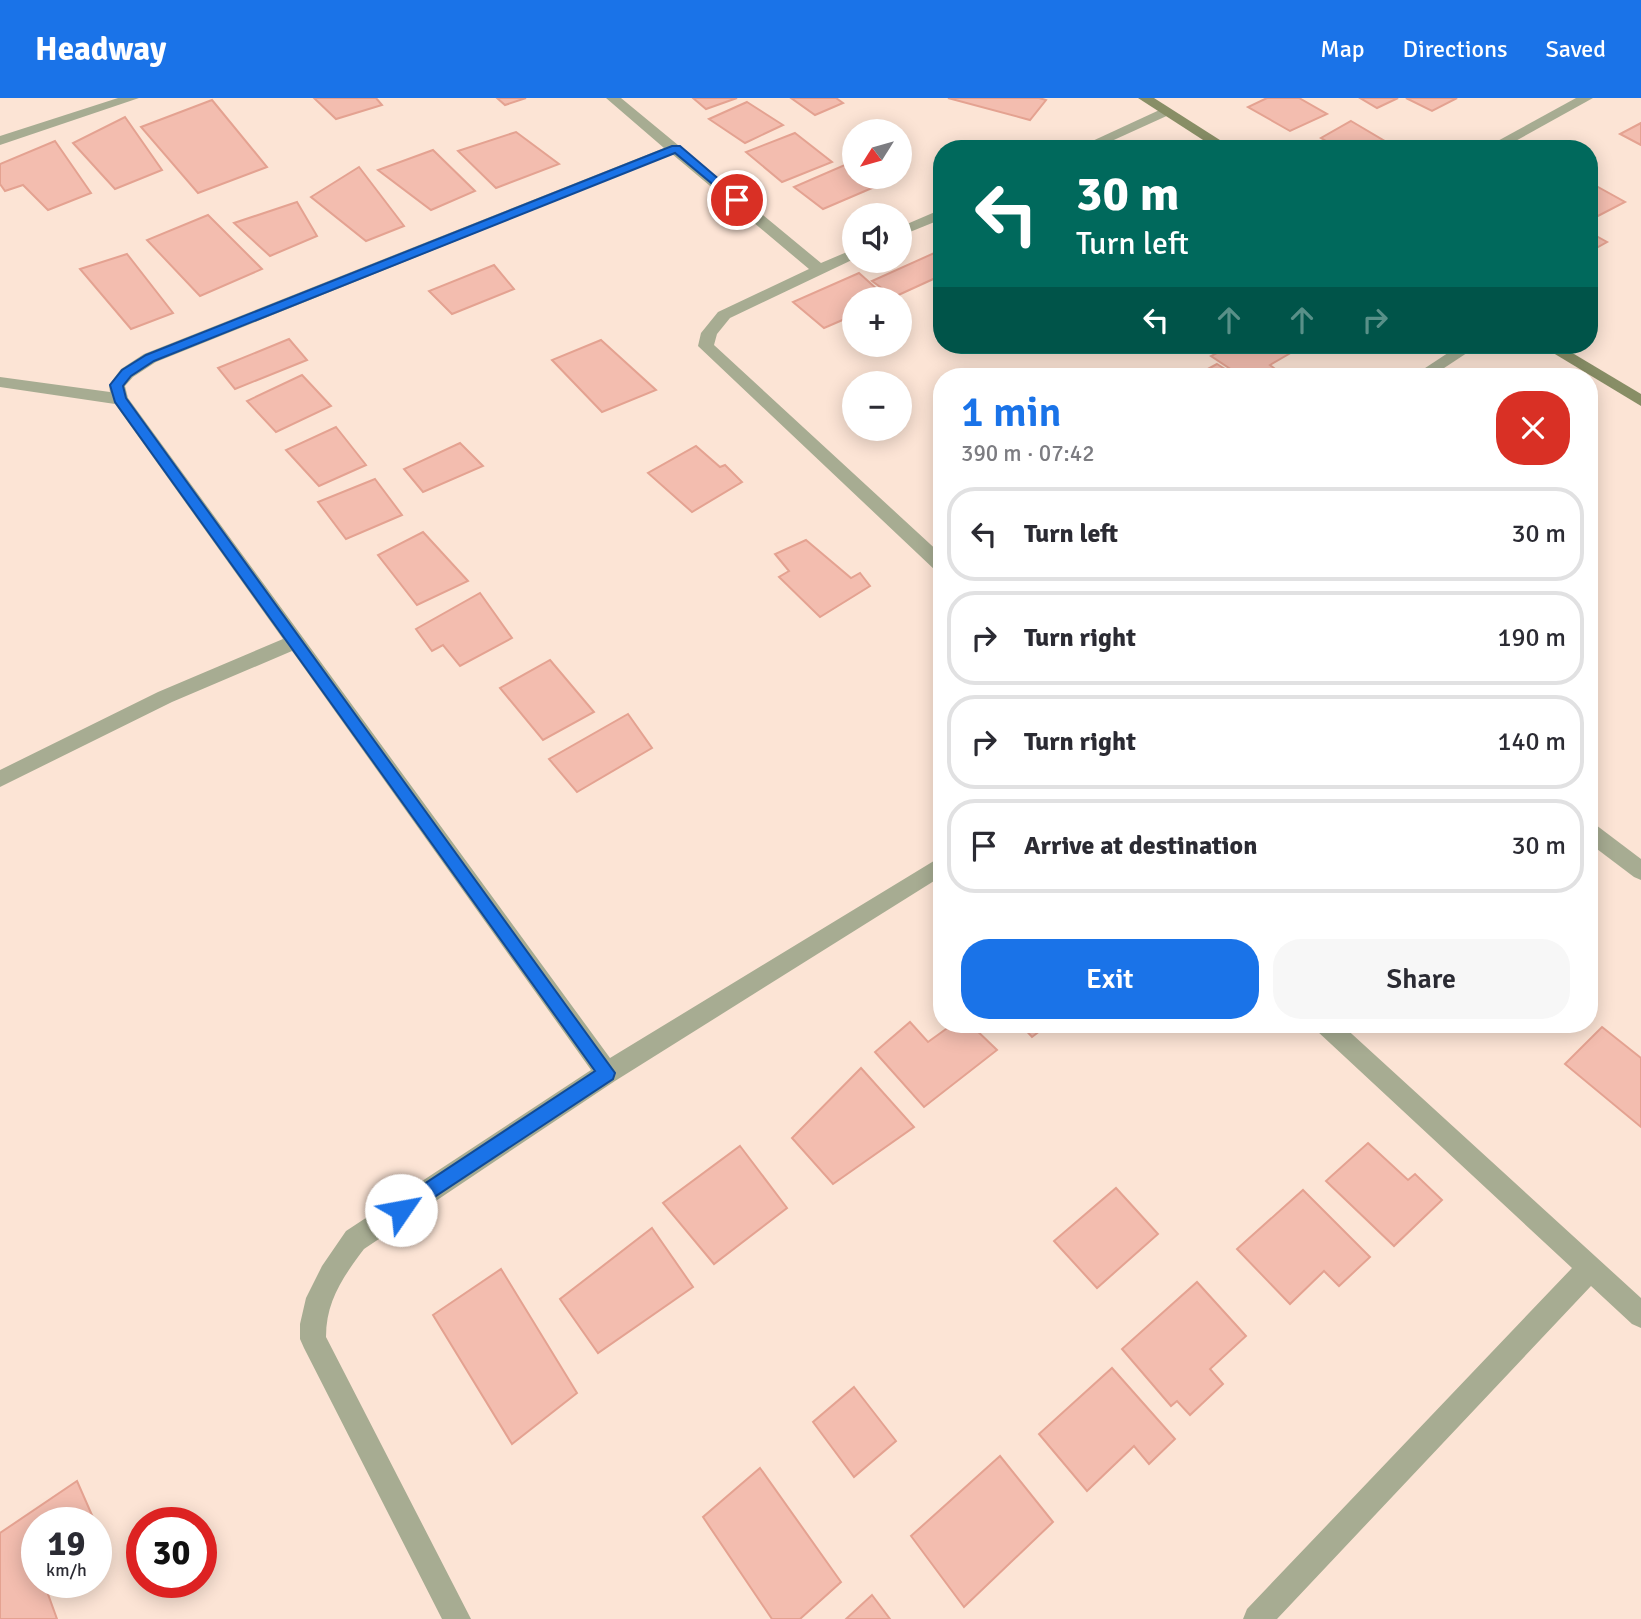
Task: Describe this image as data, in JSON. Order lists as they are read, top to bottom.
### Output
{
  "north": "bottom left",
  "page": {
    "header": "Headway",
    "nav": ["Map", "Directions", "Saved"],
    "map_buttons": ["+", "−"],
    "turn": ["30 m", "Turn left"],
    "heading": ["1 min", "390 m · 07:42"],
    "list": [
      {
        "name": "Turn left",
        "value": "30 m"
      },
      {
        "name": "Turn right",
        "value": "190 m"
      },
      {
        "name": "Turn right",
        "value": "140 m"
      },
      {
        "name": "Arrive at destination",
        "value": "30 m"
      }
    ],
    "buttons": ["Exit", "Share"],
    "speed": "19 km/h",
    "limit": "30"
  }
}
